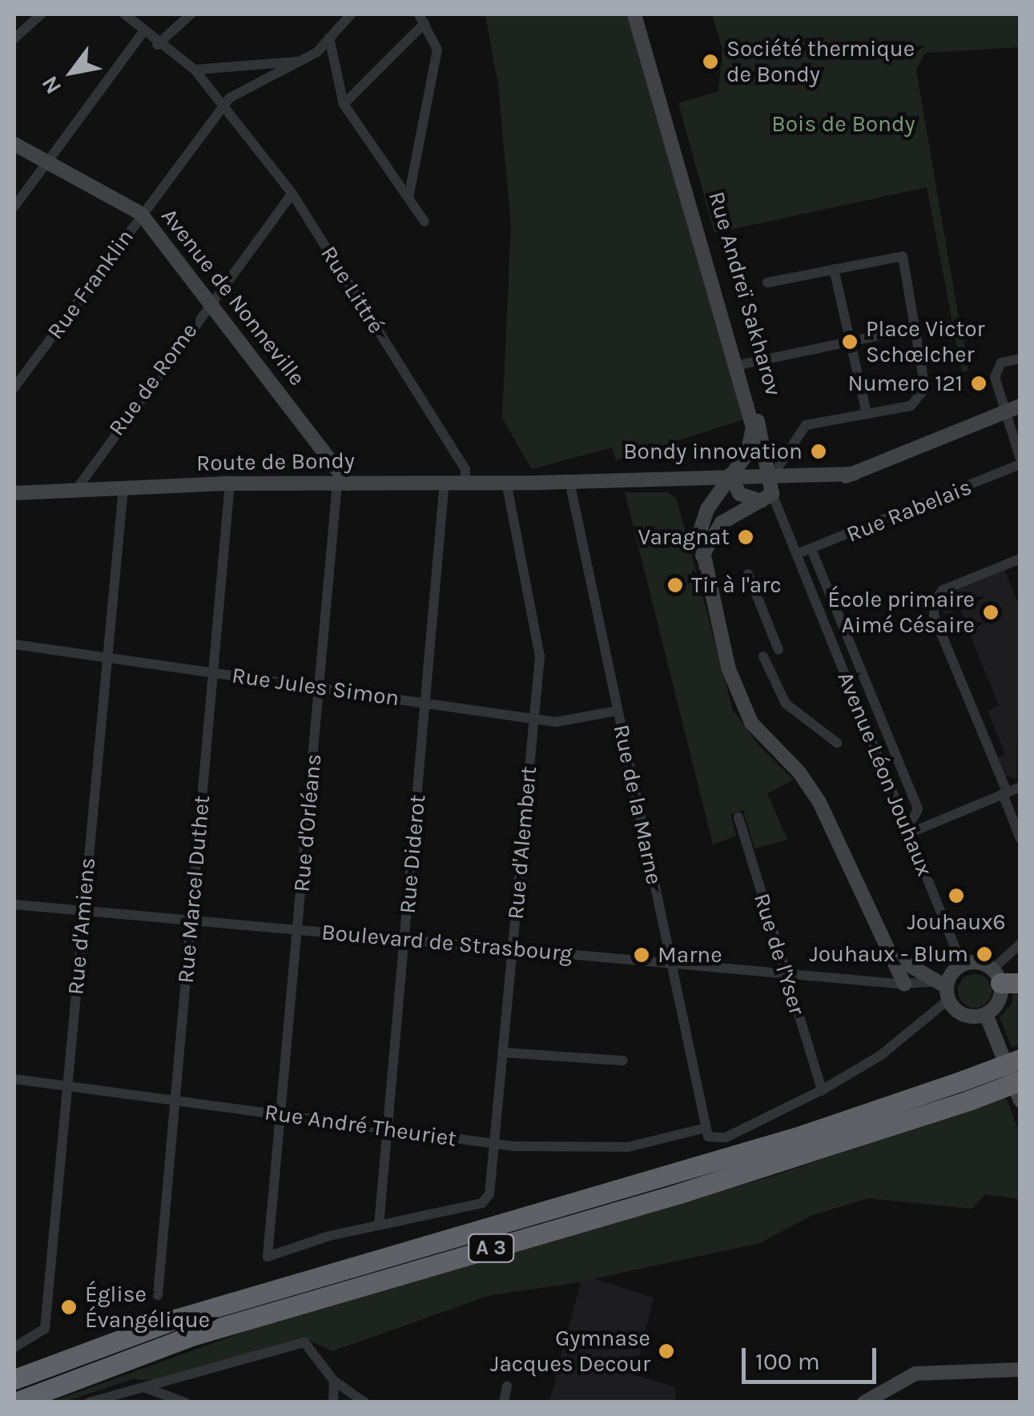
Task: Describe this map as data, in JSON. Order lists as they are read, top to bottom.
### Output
{
  "streets": {
    "highway": ["A 3"],
    "street": [
      "Rue Franklin",
      "Rue Littré",
      "Rue Andreï Sakharov",
      "Avenue de Nonneville",
      "Rue de Rome",
      "Route de Bondy",
      "Rue Rabelais",
      "Rue Jules Simon",
      "Avenue Léon Jouhaux",
      "Rue de la Marne",
      "Rue d'Orléans",
      "Rue d'Alembert",
      "Rue Diderot",
      "Rue Marcel Duthet",
      "Rue d'Amiens",
      "Boulevard de Strasbourg",
      "Rue de l'Yser",
      "Rue André Theuriet"
    ]
  },
  "crossings": [
    ["Rue Franklin", "Rue Littré"],
    ["Rue Franklin", "Avenue de Nonneville"],
    ["Rue Littré", "Rue de Rome"],
    ["Rue Littré", "Route de Bondy"],
    ["Rue Andreï Sakharov", "Route de Bondy"],
    ["Rue Andreï Sakharov", "Avenue Léon Jouhaux"],
    ["Rue Andreï Sakharov", "Boulevard de Strasbourg"],
    ["Avenue de Nonneville", "Rue de Rome"],
    ["Avenue de Nonneville", "Route de Bondy"],
    ["Avenue de Nonneville", "Rue d'Orléans"],
    ["Rue de Rome", "Route de Bondy"],
    ["Route de Bondy", "Avenue Léon Jouhaux"],
    ["Route de Bondy", "Rue de la Marne"],
    ["Route de Bondy", "Rue d'Orléans"],
    ["Route de Bondy", "Rue d'Alembert"],
    ["Route de Bondy", "Rue Diderot"],
    ["Route de Bondy", "Rue Marcel Duthet"],
    ["Route de Bondy", "Rue d'Amiens"],
    ["Rue Rabelais", "Avenue Léon Jouhaux"],
    ["Rue Jules Simon", "Rue de la Marne"],
    ["Rue Jules Simon", "Rue d'Orléans"],
    ["Rue Jules Simon", "Rue d'Alembert"],
    ["Rue Jules Simon", "Rue Diderot"],
    ["Rue Jules Simon", "Rue Marcel Duthet"],
    ["Rue Jules Simon", "Rue d'Amiens"],
    ["Rue de la Marne", "Boulevard de Strasbourg"],
    ["Rue de la Marne", "Rue André Theuriet"],
    ["Rue d'Orléans", "Rue d'Alembert"],
    ["Rue d'Orléans", "Rue Diderot"],
    ["Rue d'Orléans", "Boulevard de Strasbourg"],
    ["Rue d'Orléans", "Rue André Theuriet"],
    ["Rue d'Alembert", "Rue Diderot"],
    ["Rue d'Alembert", "Boulevard de Strasbourg"],
    ["Rue d'Alembert", "Rue André Theuriet"],
    ["Rue Diderot", "Boulevard de Strasbourg"],
    ["Rue Diderot", "Rue André Theuriet"],
    ["Rue Marcel Duthet", "Boulevard de Strasbourg"],
    ["Rue Marcel Duthet", "Rue André Theuriet"],
    ["Rue d'Amiens", "Boulevard de Strasbourg"],
    ["Rue d'Amiens", "Rue André Theuriet"],
    ["Boulevard de Strasbourg", "Rue de l'Yser"]
  ],
  "parks": ["Bois de Bondy"],
  "places": [
    "Société thermique de Bondy",
    "Place Victor Schœlcher",
    "Numero 121",
    "Bondy innovation",
    "Varagnat",
    "Tir à l'arc",
    "École primaire Aimé Césaire",
    "Jouhaux6",
    "Jouhaux - Blum",
    "Marne",
    "Église Évangélique",
    "Gymnase Jacques Decour"
  ],
  "scale_bar": "100 m",
  "north": "bottom left"
}
